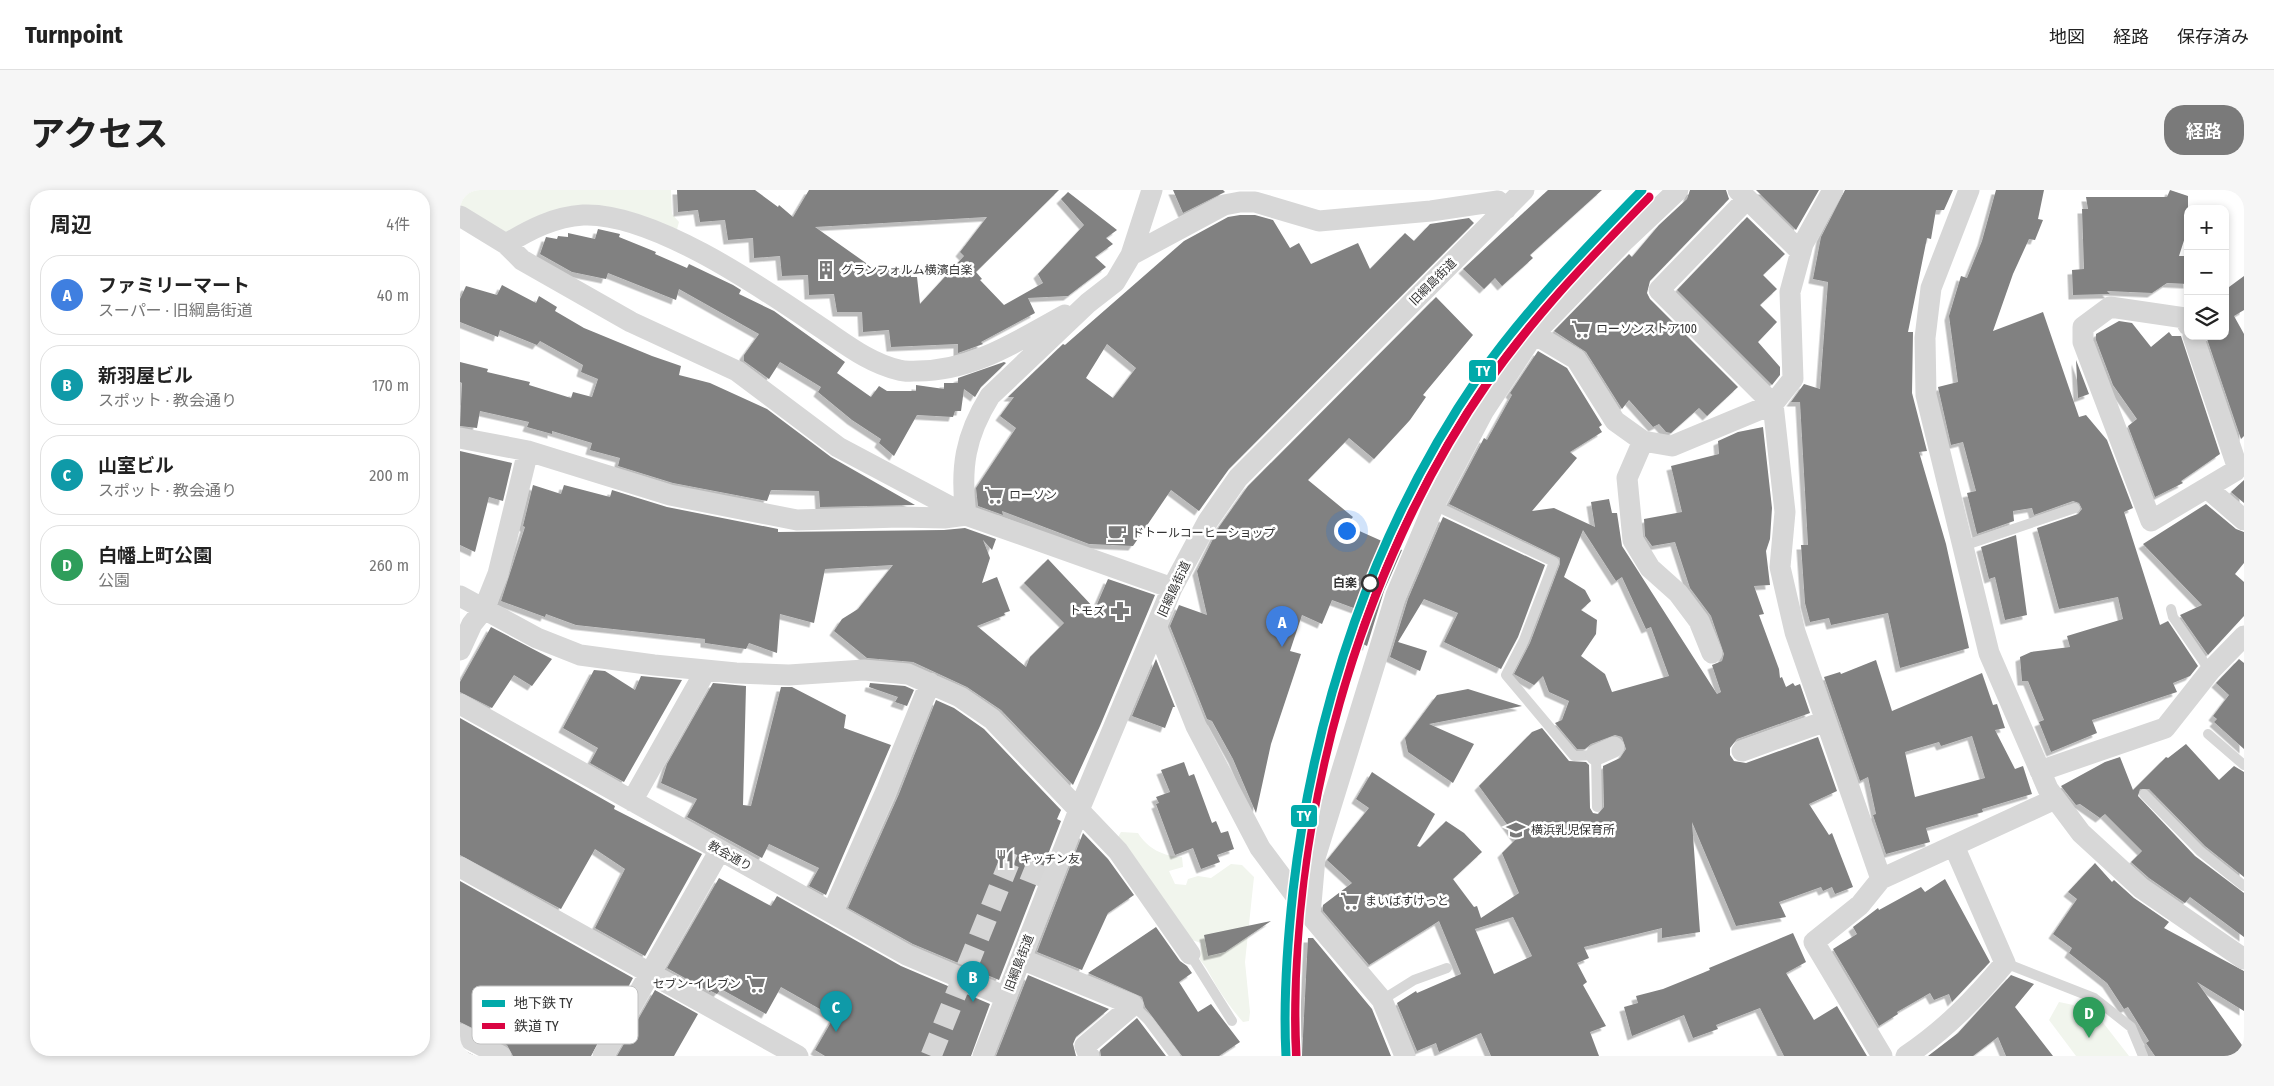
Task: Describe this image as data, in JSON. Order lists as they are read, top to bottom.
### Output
{
  "streets": {
    "street": ["旧綱島街道", "教会通り"]
  },
  "crossings": [
    ["旧綱島街道", "教会通り"]
  ],
  "places": {
    "building": ["グランフォルム横濱白楽"],
    "supermarket": [
      "ローソンストア100",
      "ローソン",
      "まいばすけっと",
      "セブン-イレブン"
    ],
    "cafe": ["ドトールコーヒーショップ"],
    "other": ["白楽"],
    "pharmacy": ["トモズ"],
    "school or university": ["横浜乳児保育所"],
    "restaurant": ["キッチン友"]
  },
  "lines": ["metro line TY", "rail line TY"],
  "legend": ["地下鉄 TY", "鉄道 TY"],
  "page": {
    "header": "Turnpoint",
    "nav": ["地図", "経路", "保存済み"],
    "title": "アクセス",
    "buttons": "経路",
    "heading": ["周辺", "4件"],
    "map_buttons": ["+", "−"],
    "list": [
      {
        "mark": "A",
        "name": "ファミリーマート",
        "note": "スーパー · 旧綱島街道",
        "value": "40 m"
      },
      {
        "mark": "B",
        "name": "新羽屋ビル",
        "note": "スポット · 教会通り",
        "value": "170 m"
      },
      {
        "mark": "C",
        "name": "山室ビル",
        "note": "スポット · 教会通り",
        "value": "200 m"
      },
      {
        "mark": "D",
        "name": "白幡上町公園",
        "note": "公園",
        "value": "260 m"
      }
    ],
    "pins": [
      "A",
      "B",
      "C",
      "D"
    ]
  }
}
